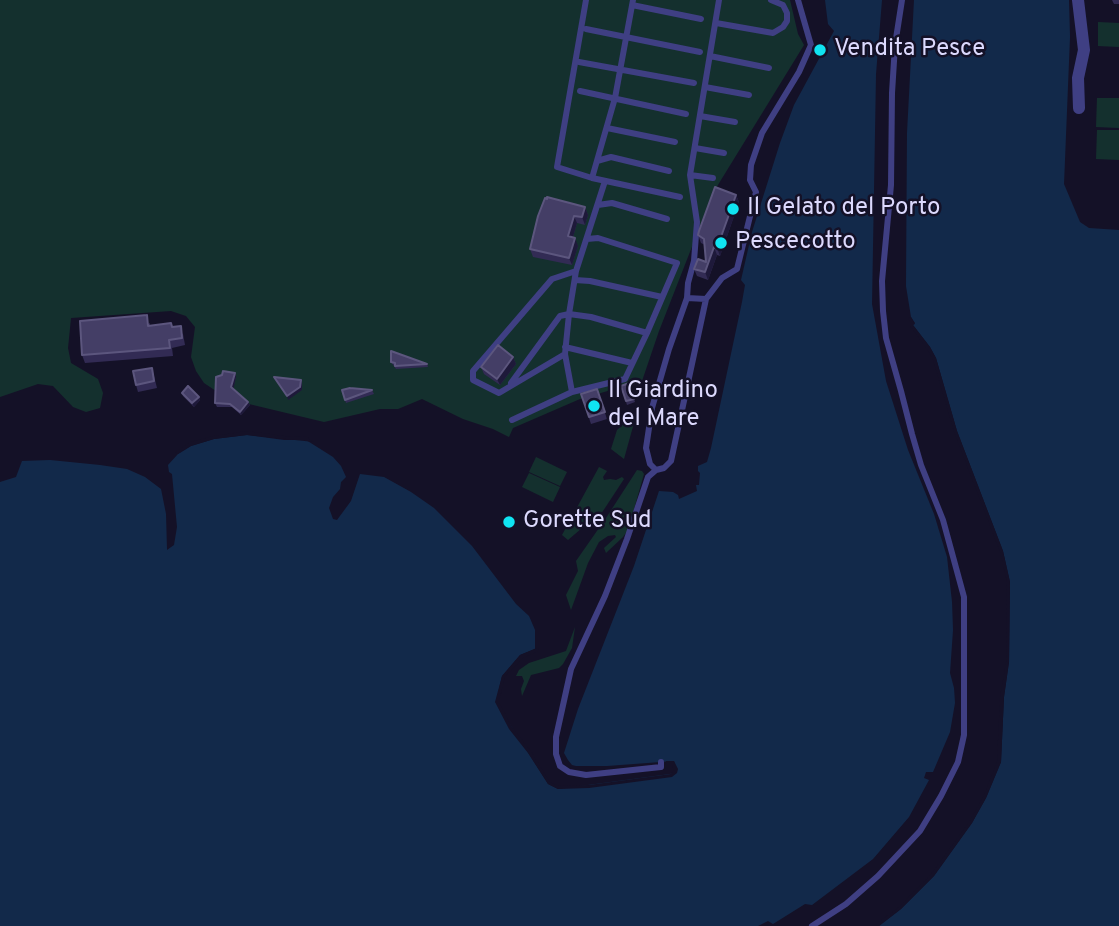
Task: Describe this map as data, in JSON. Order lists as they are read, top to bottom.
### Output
{
  "places": [
    "Vendita Pesce",
    "Il Gelato del Porto",
    "Pescecotto",
    "Il Giardino del Mare",
    "Gorette Sud"
  ]
}
